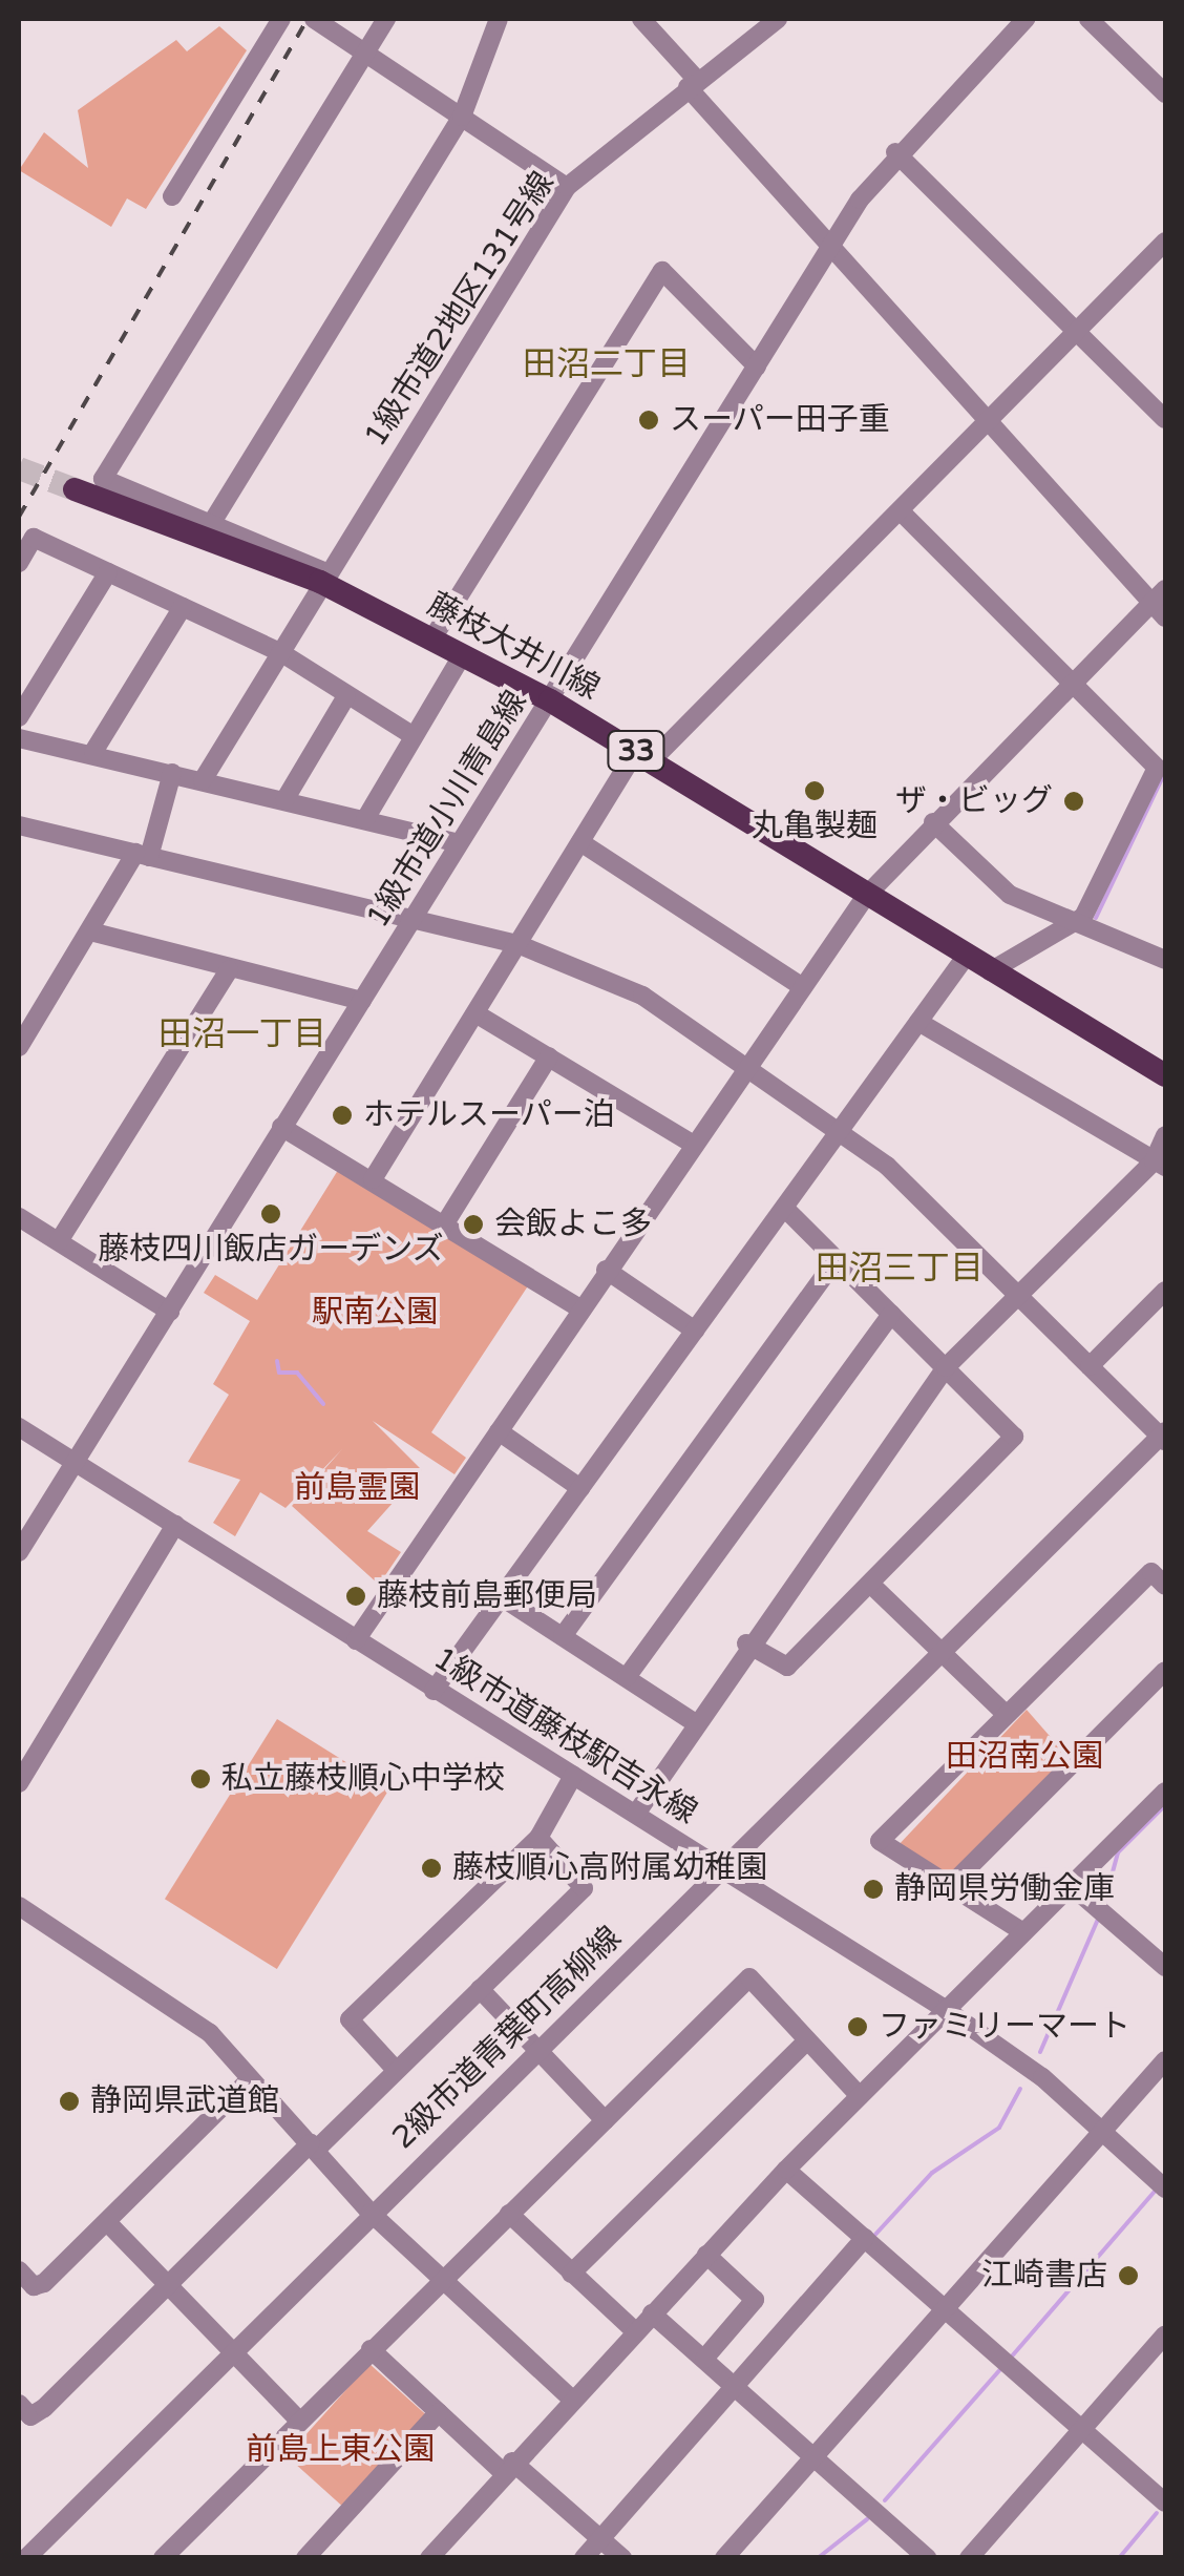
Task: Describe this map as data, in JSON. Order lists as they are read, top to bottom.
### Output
{
  "streets": {
    "main road": ["藤枝大井川線", "33"],
    "street": [
      "1級市道2地区131号線",
      "1級市道小川青島線",
      "1級市道藤枝駅吉永線",
      "2級市道青葉町高柳線"
    ]
  },
  "crossings": [
    ["1級市道2地区131号線", "藤枝大井川線"],
    ["藤枝大井川線", "1級市道小川青島線"],
    ["1級市道小川青島線", "1級市道藤枝駅吉永線"],
    ["1級市道藤枝駅吉永線", "2級市道青葉町高柳線"]
  ],
  "districts": ["田沼二丁目", "田沼一丁目", "田沼三丁目"],
  "parks": [
    "駅南公園",
    "前島霊園",
    "田沼南公園",
    "前島上東公園"
  ],
  "places": [
    "スーパー田子重",
    "丸亀製麺",
    "ザ・ビッグ",
    "ホテルスーパー泊",
    "藤枝四川飯店ガーデンズ",
    "会飯よこ多",
    "藤枝前島郵便局",
    "私立藤枝順心中学校",
    "藤枝順心高附属幼稚園",
    "静岡県労働金庫",
    "ファミリーマート",
    "静岡県武道館",
    "江崎書店"
  ]
}
